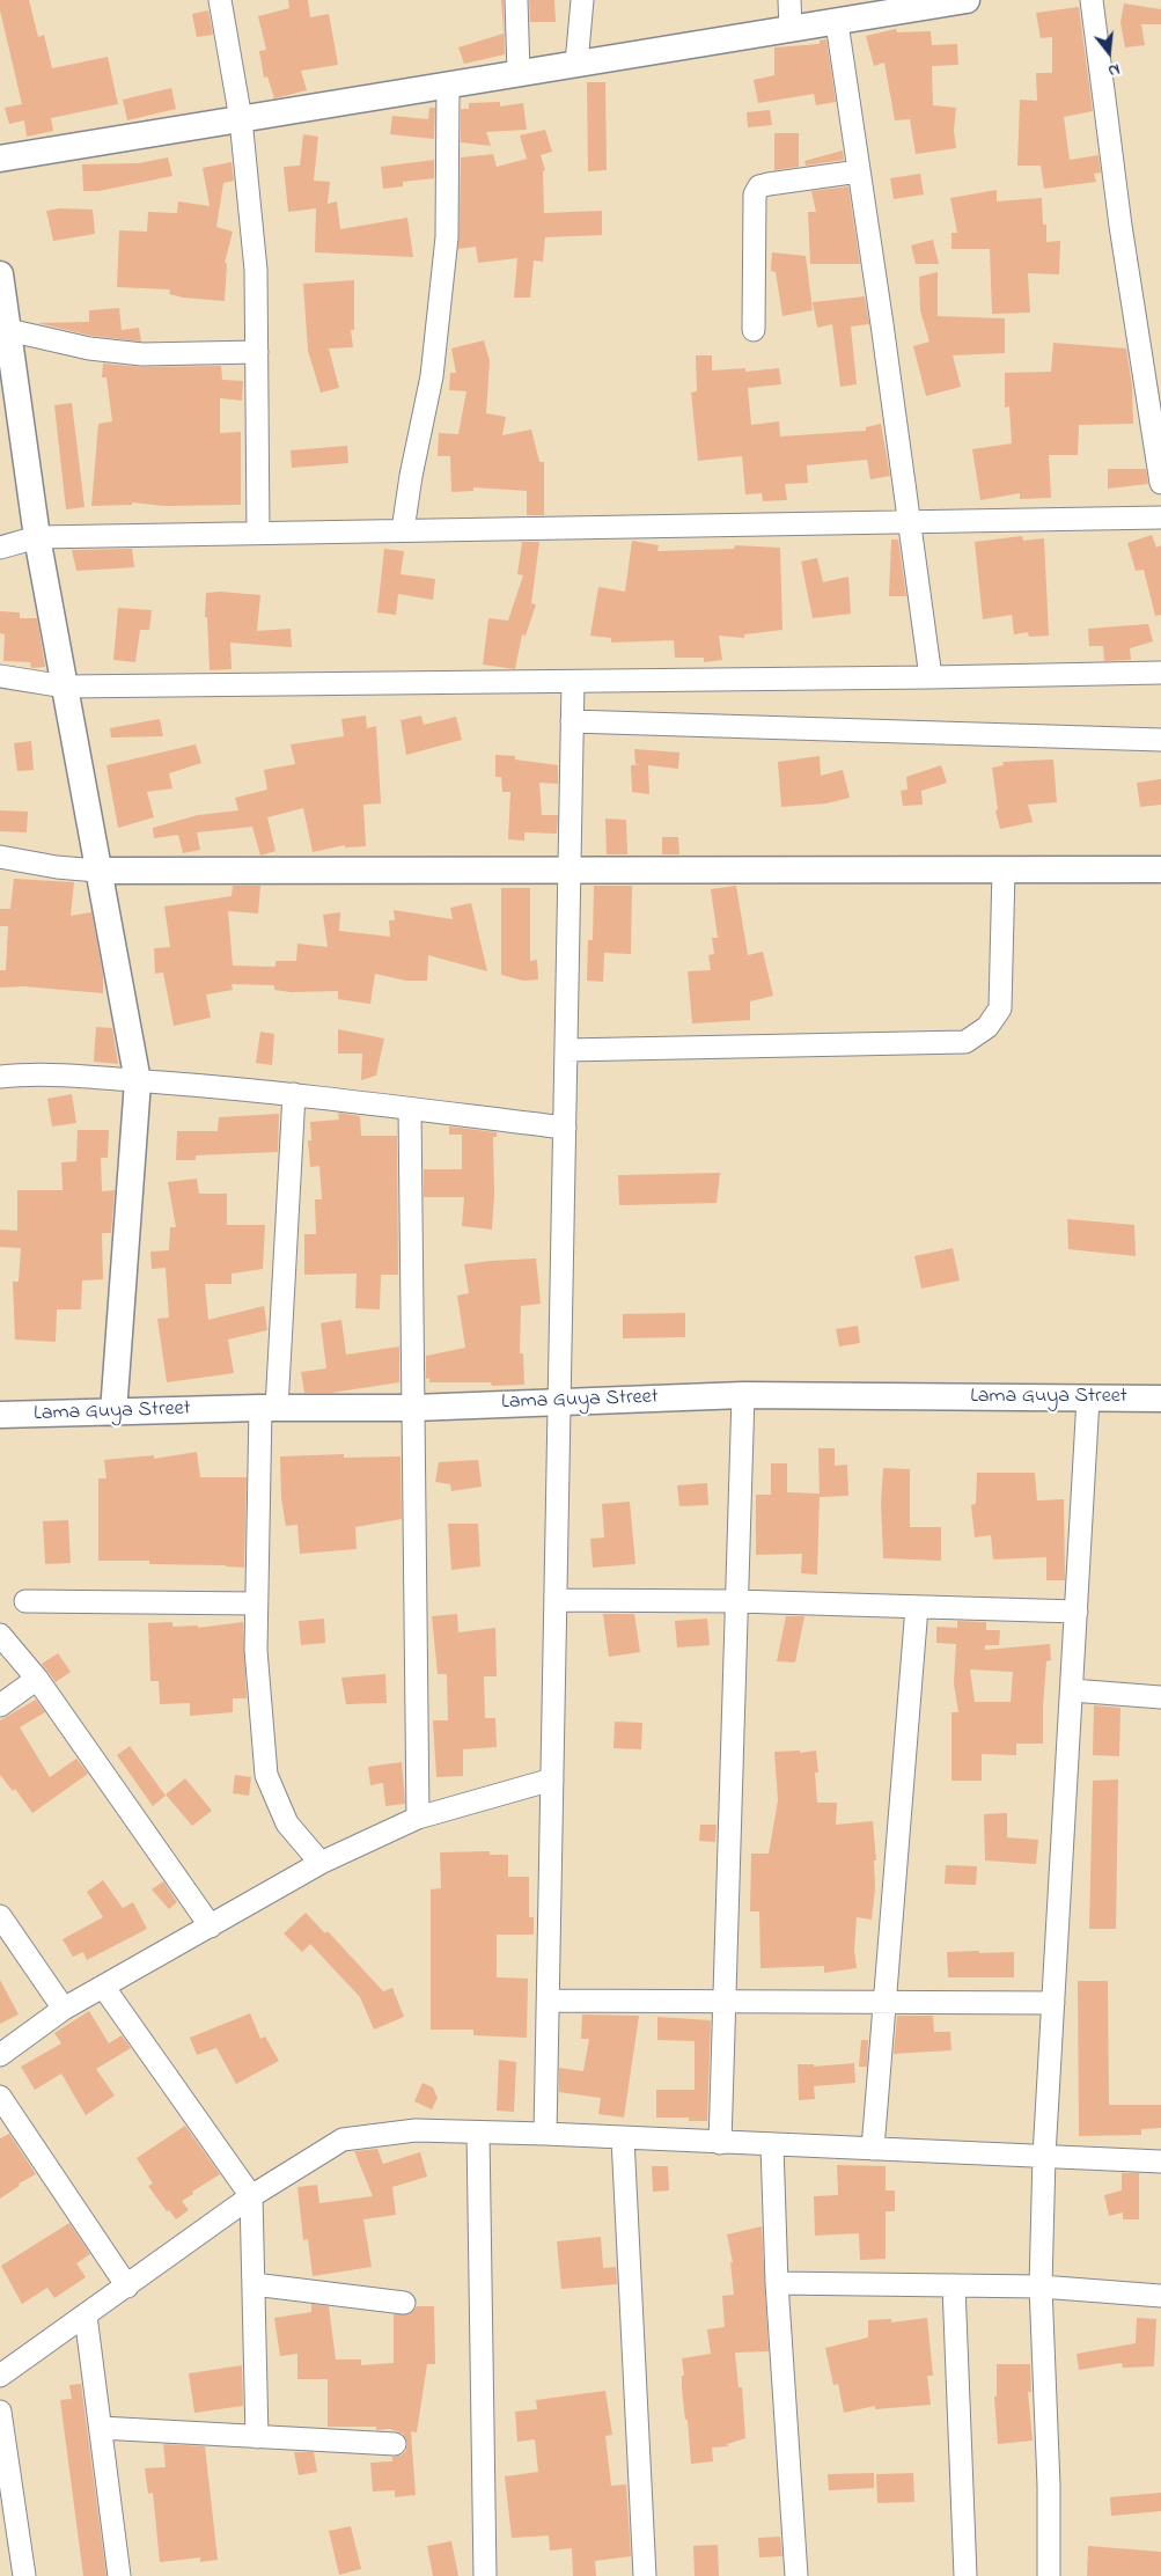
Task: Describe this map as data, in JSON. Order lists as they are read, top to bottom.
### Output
{
  "streets": {
    "street": ["Lama Guya Street"]
  },
  "north": "bottom"
}
